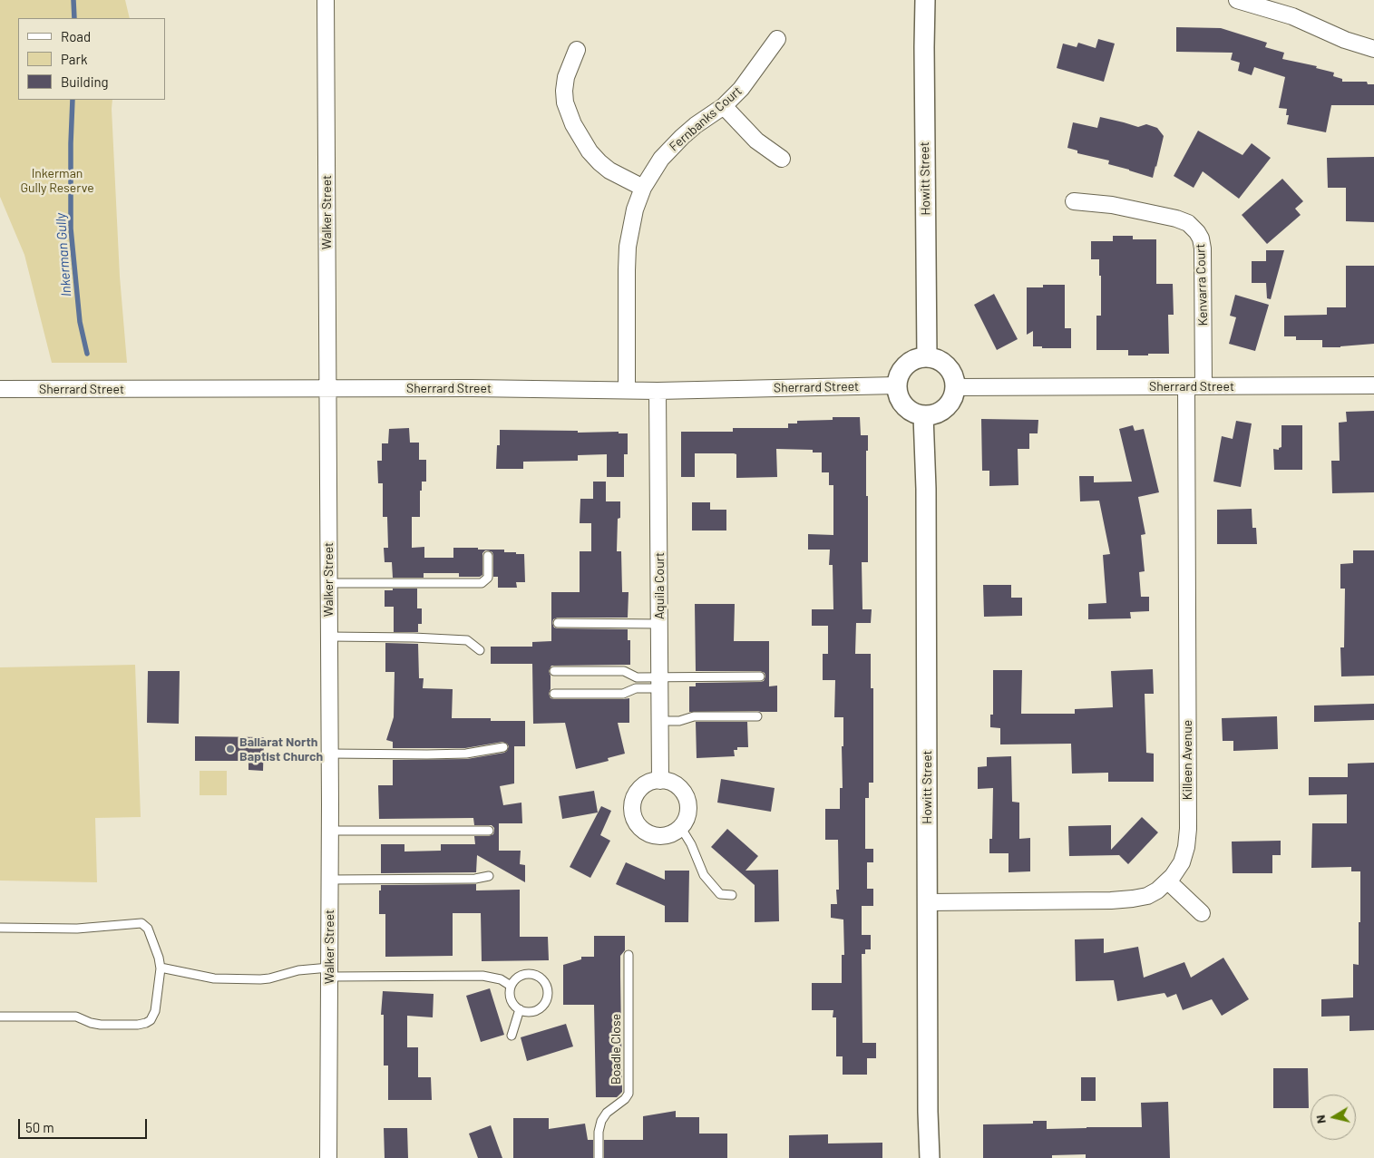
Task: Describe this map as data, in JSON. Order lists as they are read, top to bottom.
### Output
{
  "streets": {
    "street": [
      "Fernbanks Court",
      "Howitt Street",
      "Walker Street",
      "Kenvarra Court",
      "Sherrard Street",
      "Aquila Court",
      "Killeen Avenue"
    ],
    "lane": ["Boadle Close"]
  },
  "crossings": [
    ["Fernbanks Court", "Sherrard Street"],
    ["Howitt Street", "Sherrard Street"],
    ["Howitt Street", "Killeen Avenue"],
    ["Walker Street", "Sherrard Street"],
    ["Kenvarra Court", "Sherrard Street"],
    ["Sherrard Street", "Aquila Court"],
    ["Sherrard Street", "Killeen Avenue"]
  ],
  "water": ["Inkerman Gully"],
  "parks": ["Inkerman Gully Reserve"],
  "places": ["Ballarat North Baptist Church"],
  "legend": ["Road", "Park", "Building"],
  "scale_bar": "50 m",
  "north": "left"
}
